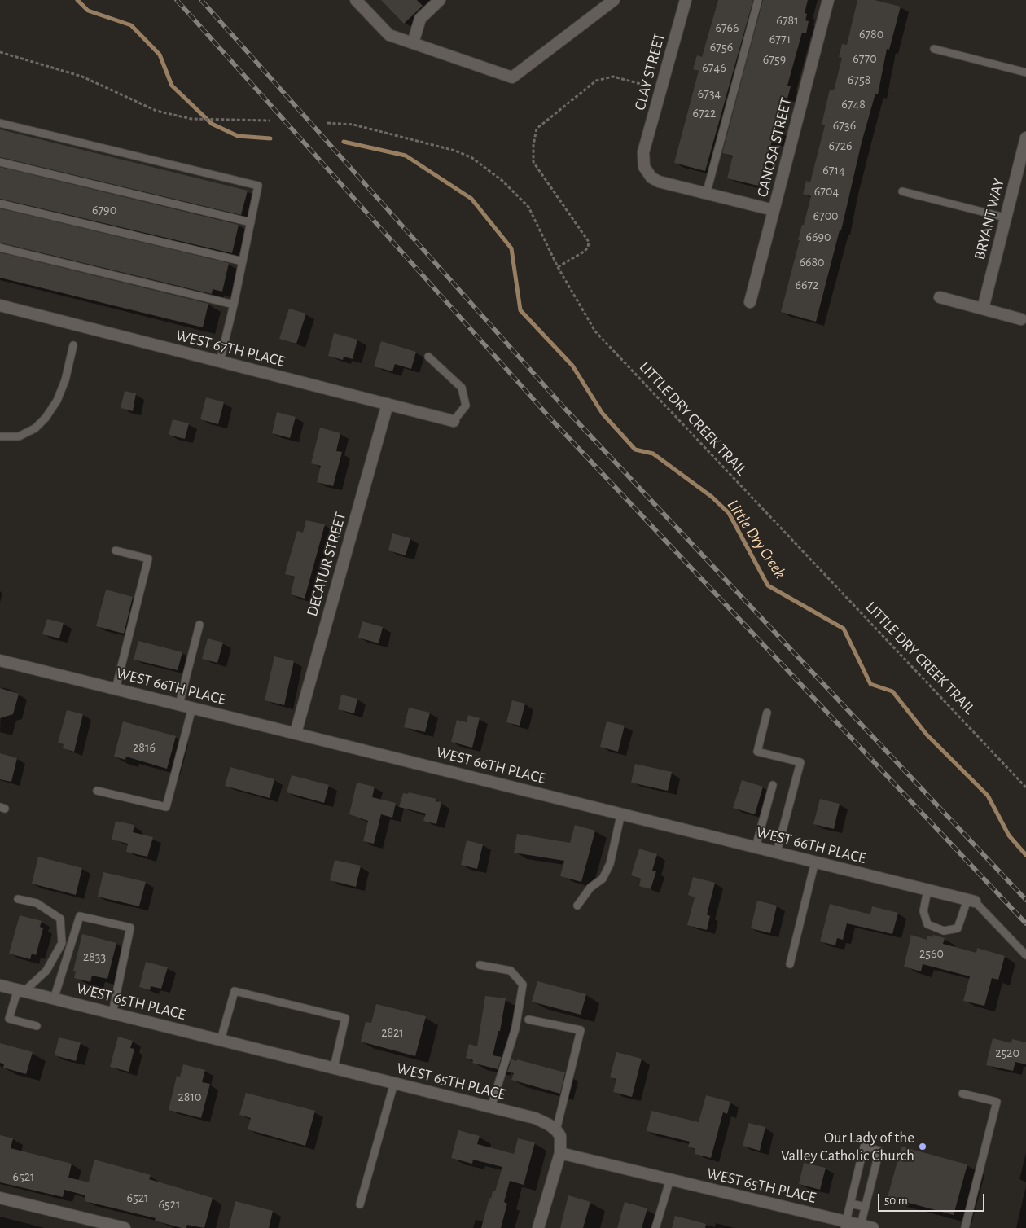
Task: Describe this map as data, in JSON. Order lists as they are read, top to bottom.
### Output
{
  "streets": {
    "street": [
      "CLAY STREET",
      "CANOSA STREET",
      "BRYANT WAY",
      "WEST 67TH PLACE",
      "DECATUR STREET",
      "WEST 66TH PLACE",
      "WEST 65TH PLACE"
    ],
    "path": ["LITTLE DRY CREEK TRAIL"]
  },
  "crossings": [
    ["WEST 67TH PLACE", "DECATUR STREET"],
    ["DECATUR STREET", "WEST 66TH PLACE"]
  ],
  "water": ["Little Dry Creek"],
  "places": ["Our Lady of the Valley Catholic Church"],
  "house_numbers": [
    "6781",
    "6766",
    "6780",
    "6771",
    "6756",
    "6770",
    "6759",
    "6746",
    "6758",
    "6734",
    "6748",
    "6722",
    "6736",
    "6726",
    "6714",
    "6704",
    "6790",
    "6700",
    "6690",
    "6680",
    "6672",
    "2816",
    "2560",
    "2833",
    "2821",
    "2520",
    "2810",
    "6521",
    "6521",
    "6521"
  ],
  "scale_bar": "50 m"
}
